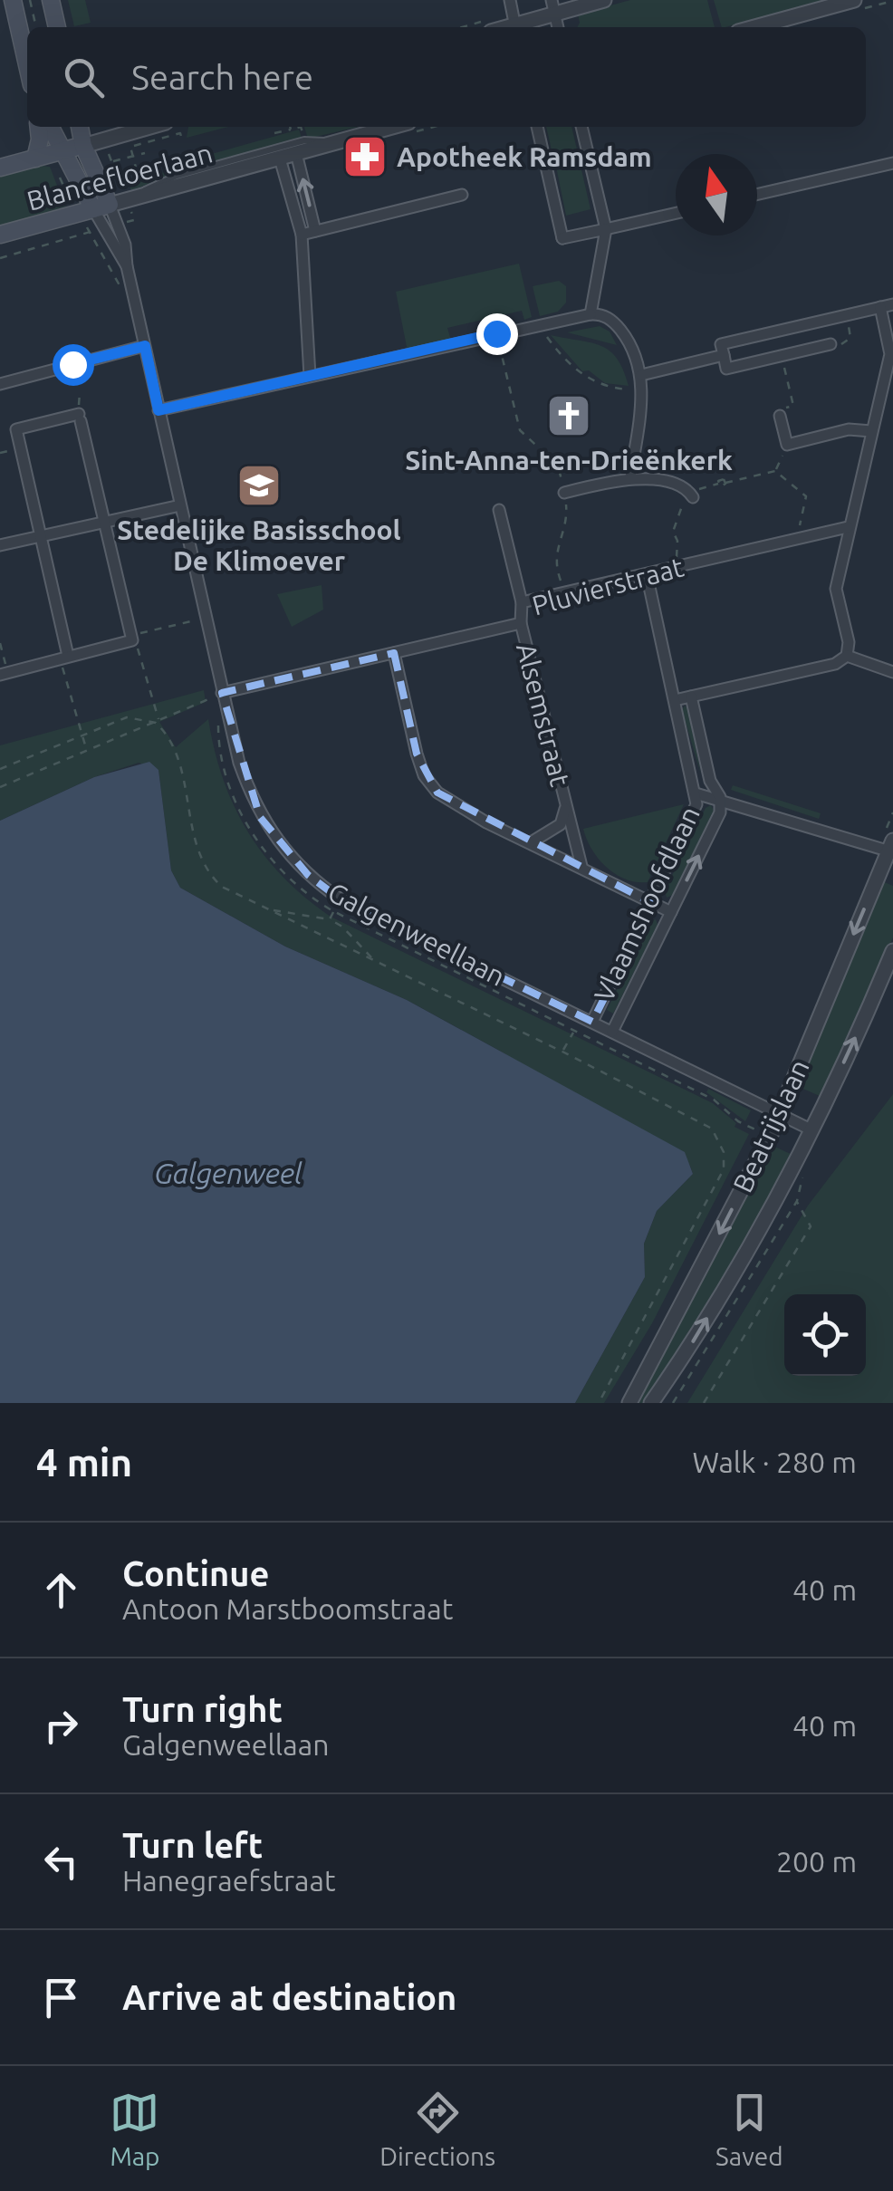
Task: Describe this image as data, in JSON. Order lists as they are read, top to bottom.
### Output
{
  "streets": {
    "main road": ["Blancefloerlaan"],
    "street": [
      "Pluvierstraat",
      "Alsemstraat",
      "Vlaamshoofdlaan",
      "Galgenweellaan",
      "Beatrijslaan"
    ]
  },
  "crossings": [
    ["Blancefloerlaan", "Galgenweellaan"],
    ["Pluvierstraat", "Alsemstraat"],
    ["Pluvierstraat", "Vlaamshoofdlaan"],
    ["Pluvierstraat", "Galgenweellaan"],
    ["Vlaamshoofdlaan", "Galgenweellaan"],
    ["Galgenweellaan", "Beatrijslaan"]
  ],
  "water": ["Galgenweel"],
  "places": {
    "pharmacy": ["Apotheek Ramsdam"],
    "church": ["Sint-Anna-ten-Drieënkerk"],
    "school or university": ["Stedelijke Basisschool De Klimoever"]
  },
  "north": "top",
  "page": {
    "search": "Search here",
    "heading": ["4 min", "Walk · 280 m"],
    "list": [
      ["Continue", "Antoon Marstboomstraat", "40 m"],
      ["Turn right", "Galgenweellaan", "40 m"],
      ["Turn left", "Hanegraefstraat", "200 m"],
      "Arrive at destination"
    ],
    "nav": ["Map", "Directions", "Saved"]
  }
}
